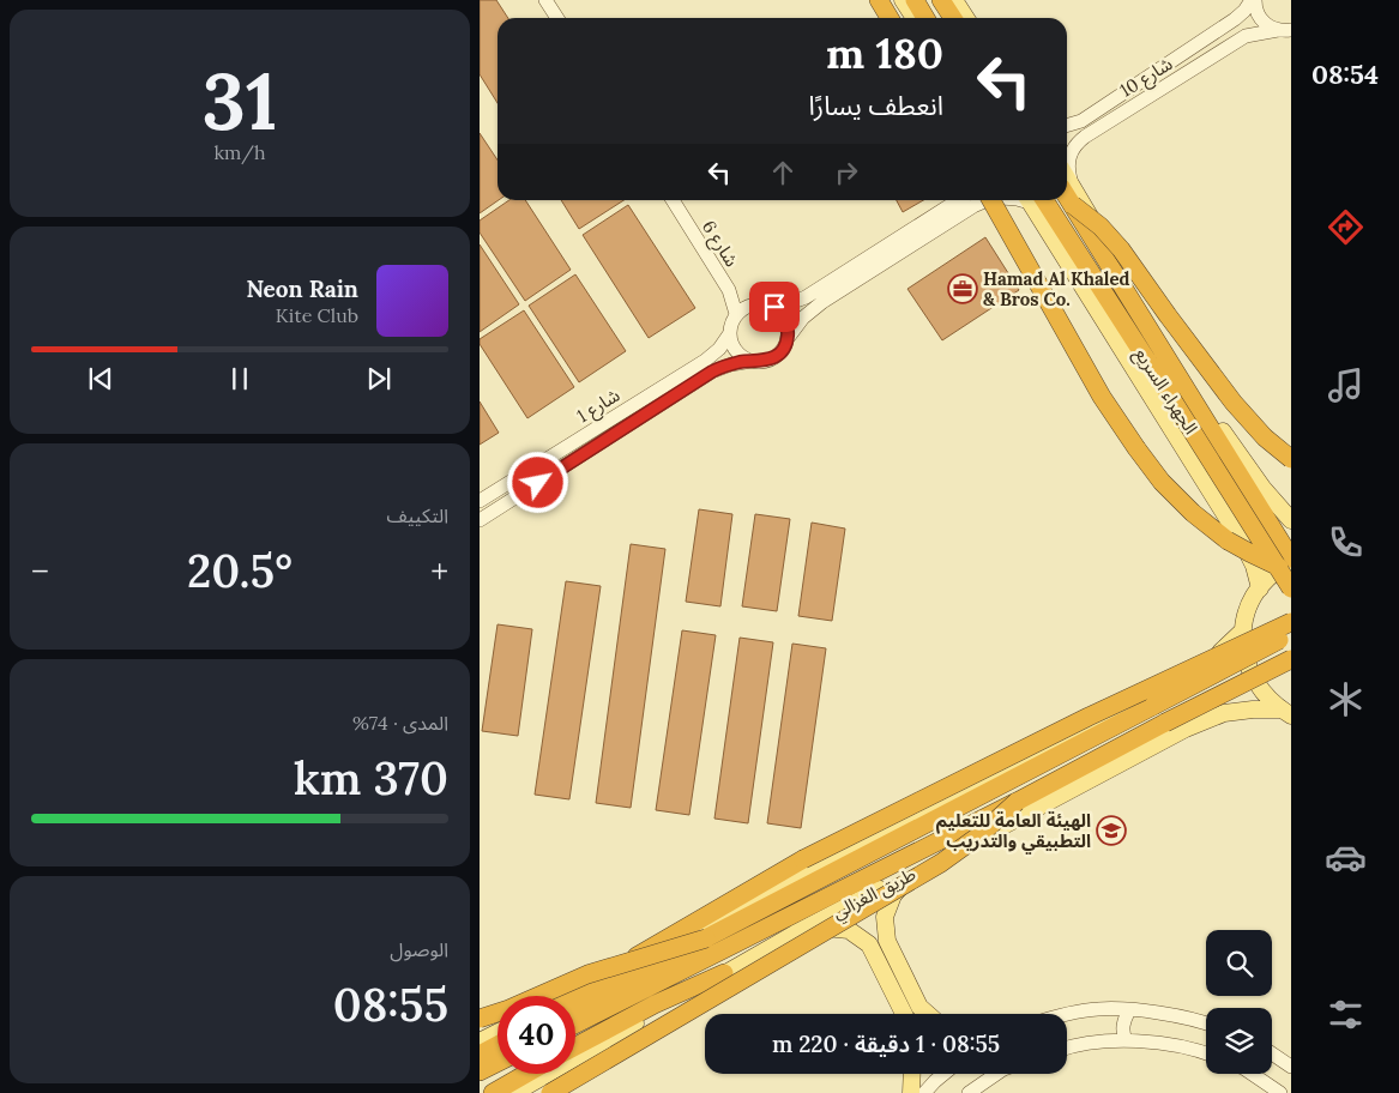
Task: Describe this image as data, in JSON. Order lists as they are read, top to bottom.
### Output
{
  "streets": {
    "highway": ["الجهراء السريع", "طريق الغزالي"],
    "street": ["شارع 10", "شارع 6", "شارع 1"]
  },
  "crossings": [
    ["شارع 10", "الجهراء السريع"],
    ["شارع 6", "شارع 1"]
  ],
  "places": {
    "office": ["Hamad Al Khaled & Bros Co."],
    "school or university": ["الهيئة العامة للتعليم التطبيقي والتدريب"]
  },
  "page": {
    "tabs": "08:54",
    "tile": [
      ["31", "km/h"],
      "التكييف",
      ["المدى · 74%", "370 km"],
      ["الوصول", "08:55"]
    ],
    "turn": ["180 m", "انعطف يسارًا"],
    "song": ["Neon Rain", "Kite Club"],
    "heat": ["−", "20.5°", "+"],
    "limit": "40",
    "trip": "08:55 · 1 دقيقة · 220 m"
  }
}
